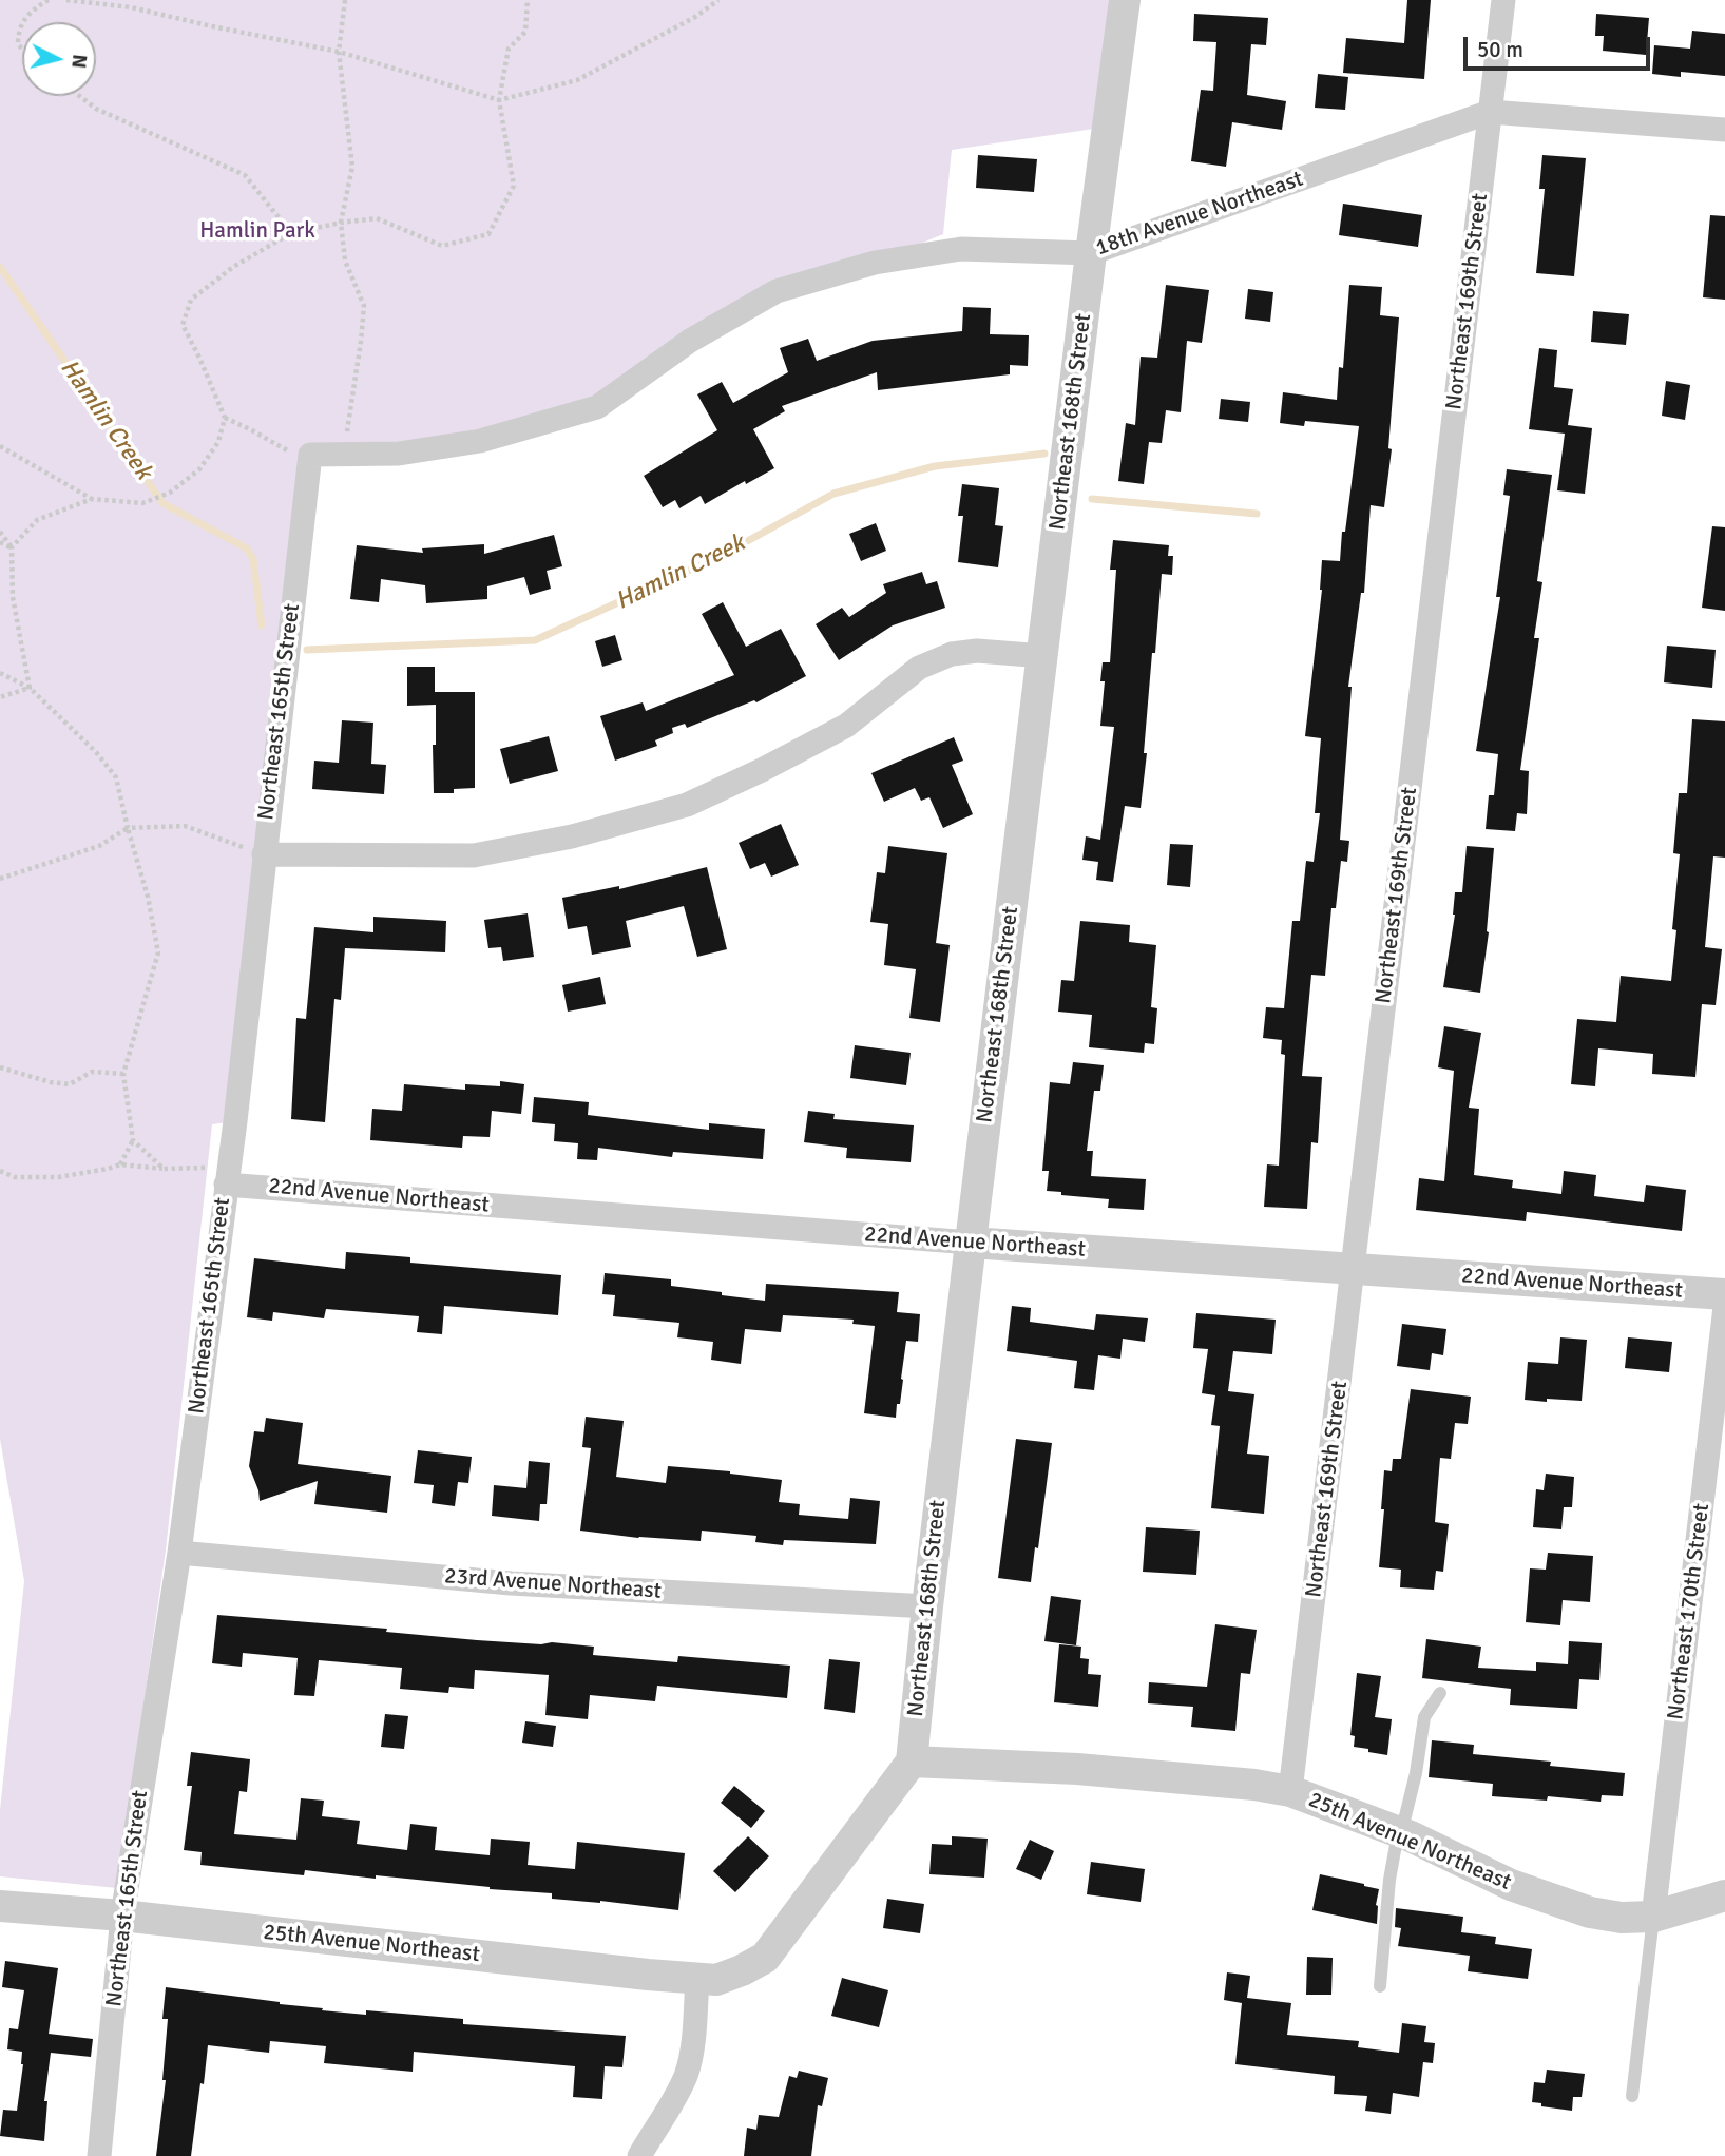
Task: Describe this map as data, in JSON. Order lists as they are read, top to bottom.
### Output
{
  "streets": {
    "street": [
      "18th Avenue Northeast",
      "Northeast 169th Street",
      "Northeast 168th Street",
      "Northeast 165th Street",
      "22nd Avenue Northeast",
      "23rd Avenue Northeast",
      "Northeast 170th Street",
      "25th Avenue Northeast"
    ]
  },
  "crossings": [
    ["18th Avenue Northeast", "Northeast 169th Street"],
    ["18th Avenue Northeast", "Northeast 168th Street"],
    ["18th Avenue Northeast", "Northeast 165th Street"],
    ["Northeast 169th Street", "22nd Avenue Northeast"],
    ["Northeast 169th Street", "25th Avenue Northeast"],
    ["Northeast 168th Street", "22nd Avenue Northeast"],
    ["Northeast 168th Street", "23rd Avenue Northeast"],
    ["Northeast 168th Street", "25th Avenue Northeast"],
    ["Northeast 165th Street", "22nd Avenue Northeast"],
    ["Northeast 165th Street", "23rd Avenue Northeast"],
    ["Northeast 165th Street", "25th Avenue Northeast"],
    ["Northeast 170th Street", "25th Avenue Northeast"]
  ],
  "water": ["Hamlin Creek"],
  "parks": ["Hamlin Park"],
  "scale_bar": "50 m",
  "north": "right"
}
